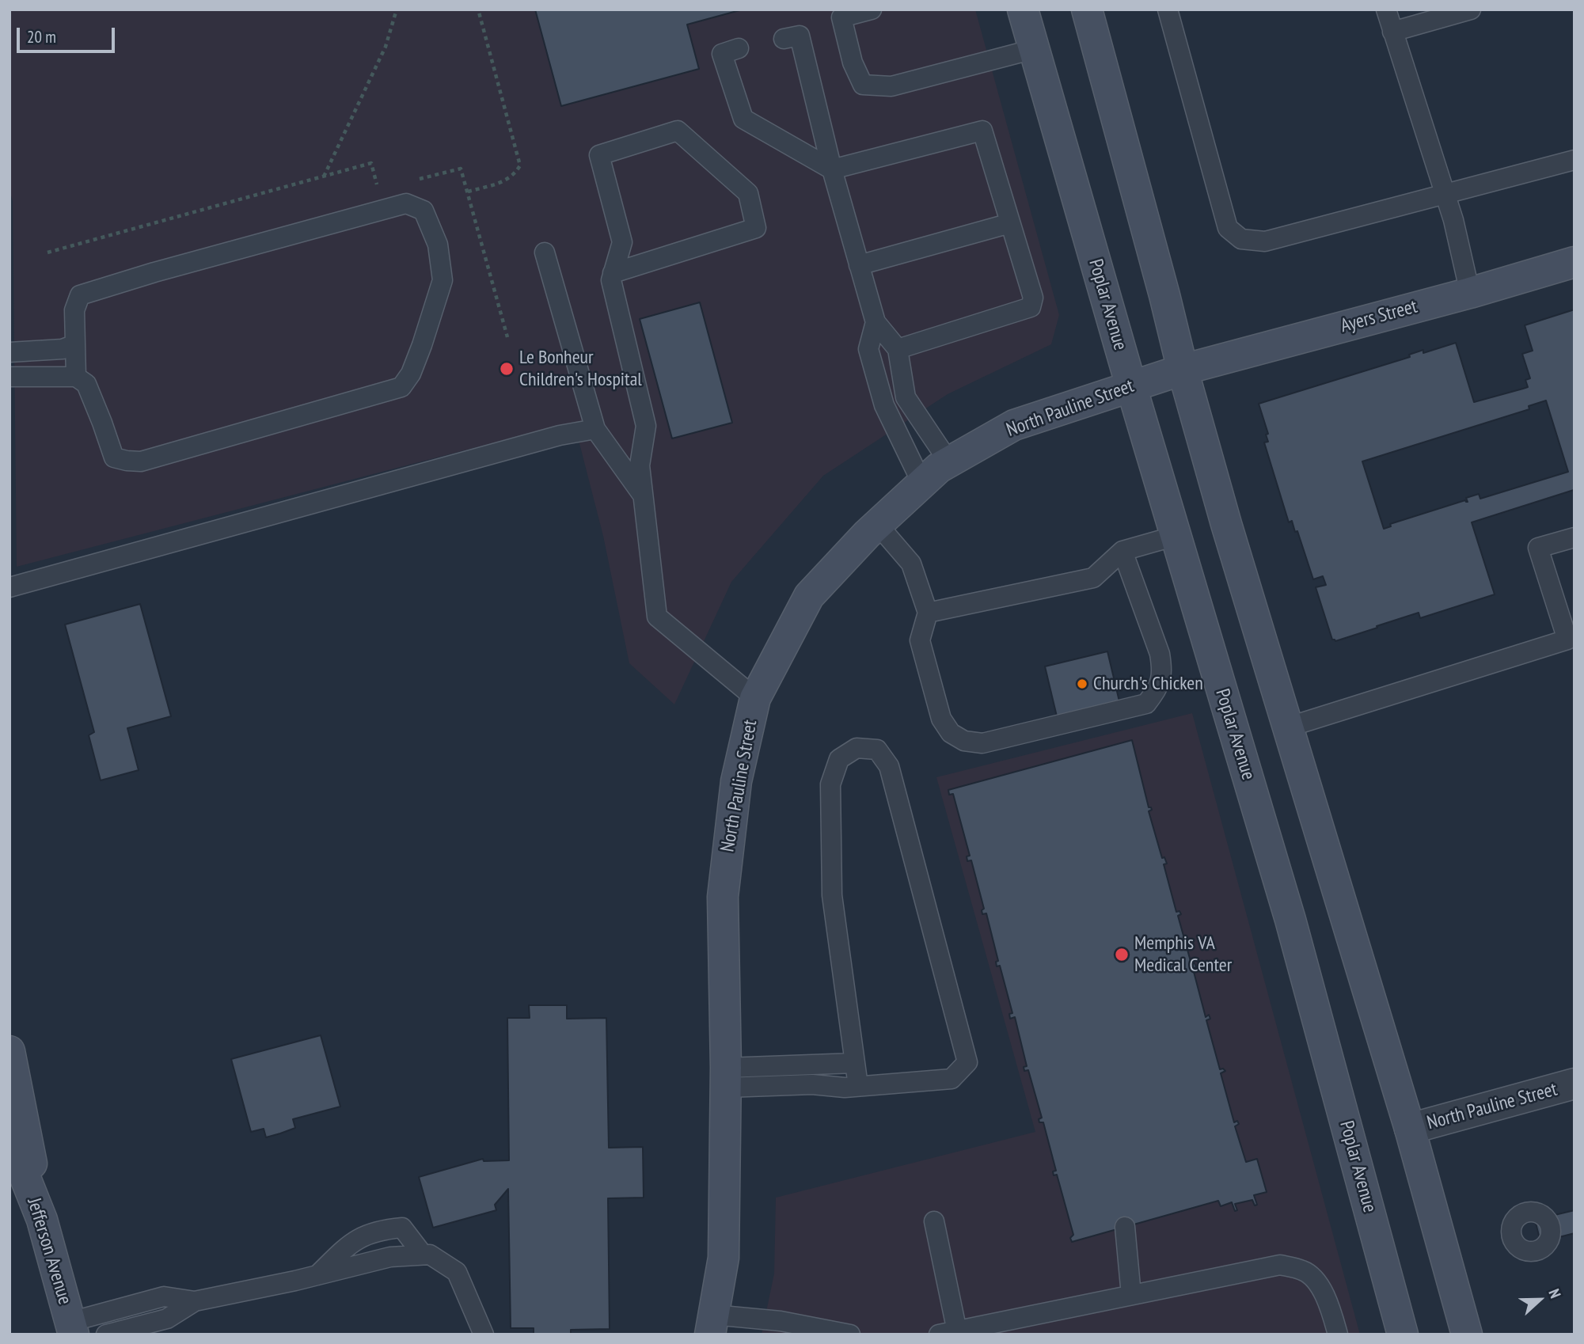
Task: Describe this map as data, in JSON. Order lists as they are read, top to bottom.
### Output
{
  "streets": {
    "main road": [
      "Poplar Avenue",
      "Ayers Street",
      "North Pauline Street",
      "Jefferson Avenue"
    ]
  },
  "crossings": [
    ["Poplar Avenue", "North Pauline Street"],
    ["Ayers Street", "North Pauline Street"]
  ],
  "places": ["Le Bonheur Children's Hospital", "Church's Chicken", "Memphis VA Medical Center"],
  "scale_bar": "20 m",
  "north": "right"
}
